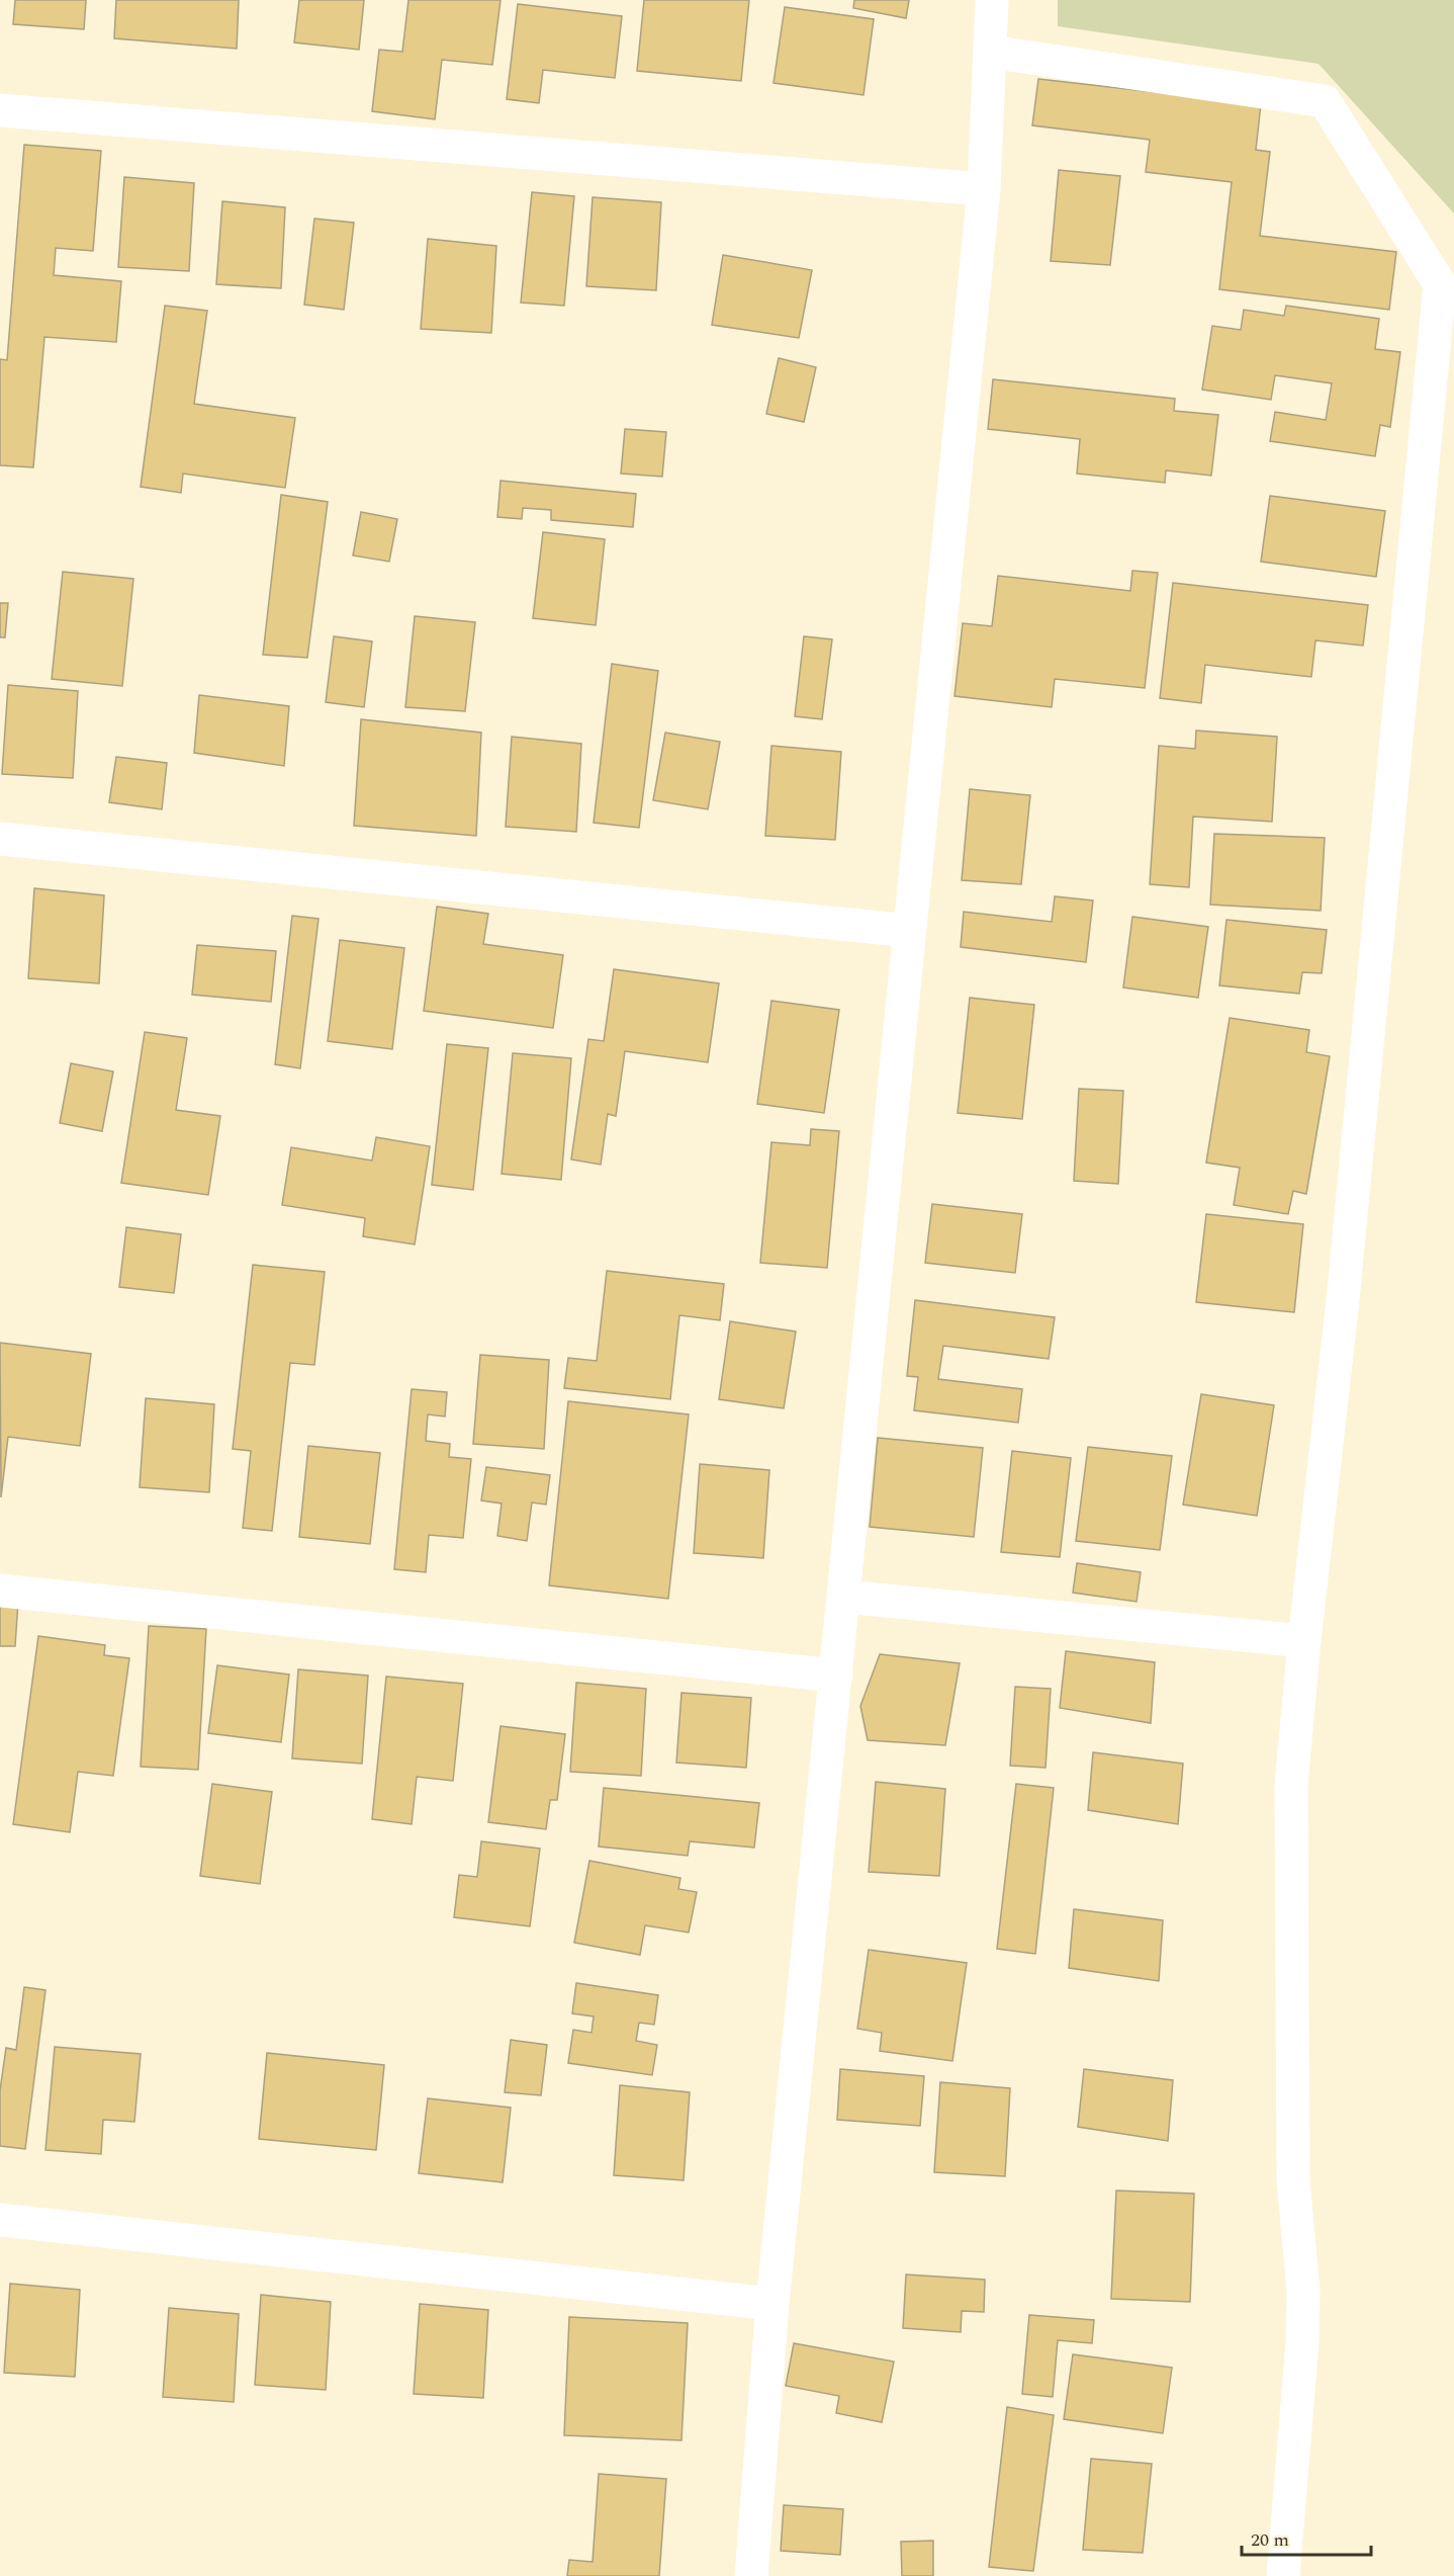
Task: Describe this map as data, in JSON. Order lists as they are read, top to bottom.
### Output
{
  "scale_bar": "20 m"
}
